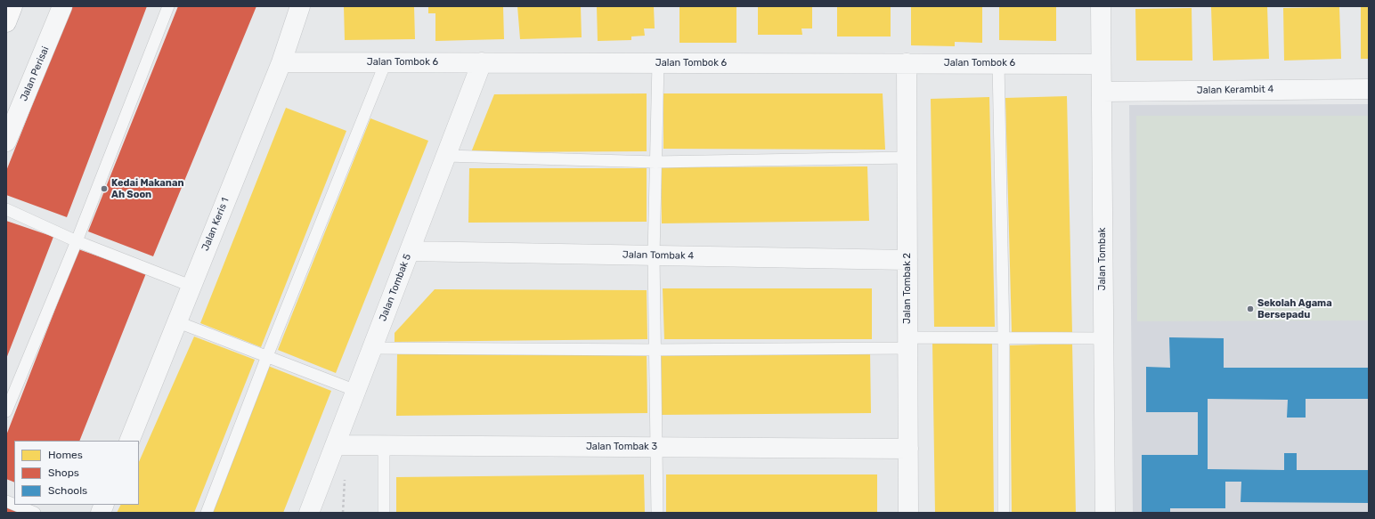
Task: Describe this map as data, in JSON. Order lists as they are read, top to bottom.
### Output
{
  "streets": {
    "street": [
      "Jalan Tombok 6",
      "Jalan Perisai",
      "Jalan Kerambit 4",
      "Jalan Keris 1",
      "Jalan Tombak 4",
      "Jalan Tombak",
      "Jalan Tombak 5",
      "Jalan Tombak 2",
      "Jalan Tombak 3"
    ]
  },
  "crossings": [
    ["Jalan Tombok 6", "Jalan Keris 1"],
    ["Jalan Tombok 6", "Jalan Tombak"],
    ["Jalan Tombok 6", "Jalan Tombak 5"],
    ["Jalan Tombok 6", "Jalan Tombak 2"],
    ["Jalan Kerambit 4", "Jalan Tombak"],
    ["Jalan Tombak 4", "Jalan Tombak 5"],
    ["Jalan Tombak 4", "Jalan Tombak 2"],
    ["Jalan Tombak 5", "Jalan Tombak 3"],
    ["Jalan Tombak 2", "Jalan Tombak 3"]
  ],
  "places": ["Kedai Makanan Ah Soon", "Sekolah Agama Bersepadu"],
  "legend": ["Homes", "Shops", "Schools"]
}
